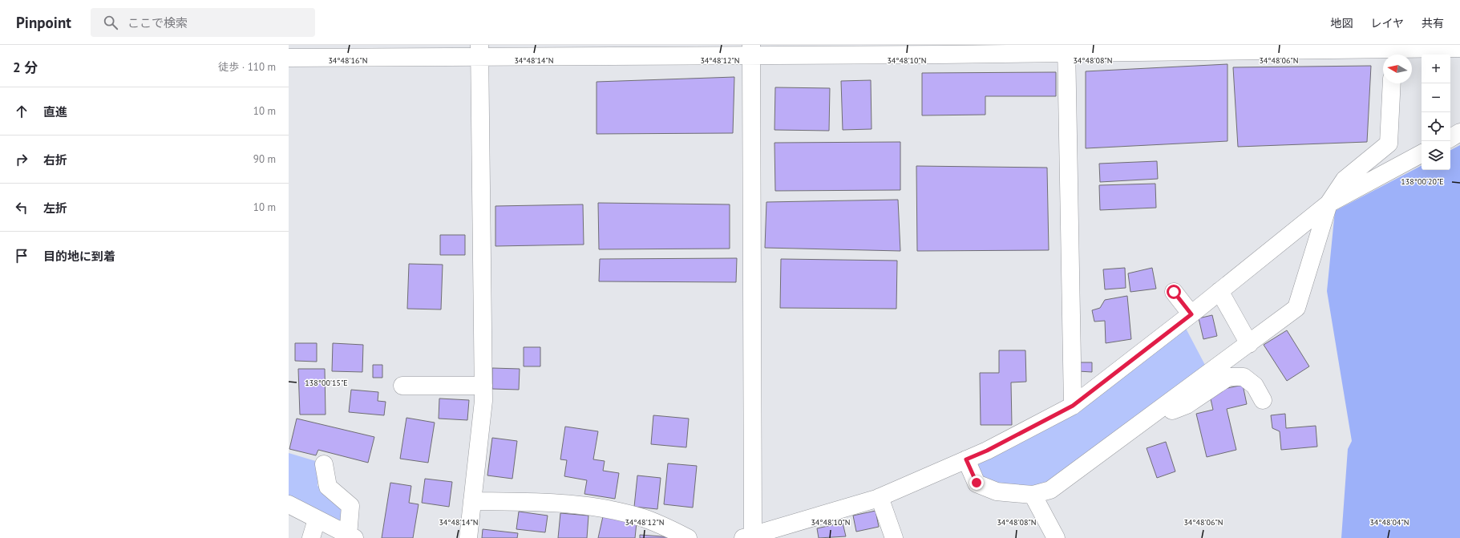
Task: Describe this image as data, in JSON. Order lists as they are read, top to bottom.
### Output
{
  "north": "left",
  "page": {
    "header": "Pinpoint",
    "search": "ここで検索",
    "nav": ["地図", "レイヤ", "共有"],
    "heading": ["2 分", "徒歩 · 110 m"],
    "map_buttons": ["+", "−"],
    "list": [
      ["直進", "10 m"],
      ["右折", "90 m"],
      ["左折", "10 m"],
      "目的地に到着"
    ]
  },
  "coordinates": [
    "34°48'16\"N",
    "34°48'14\"N",
    "34°48'12\"N",
    "34°48'10\"N",
    "34°48'08\"N",
    "34°48'06\"N",
    "138°00'20\"E",
    "138°00'15\"E",
    "34°48'04\"N"
  ]
}
